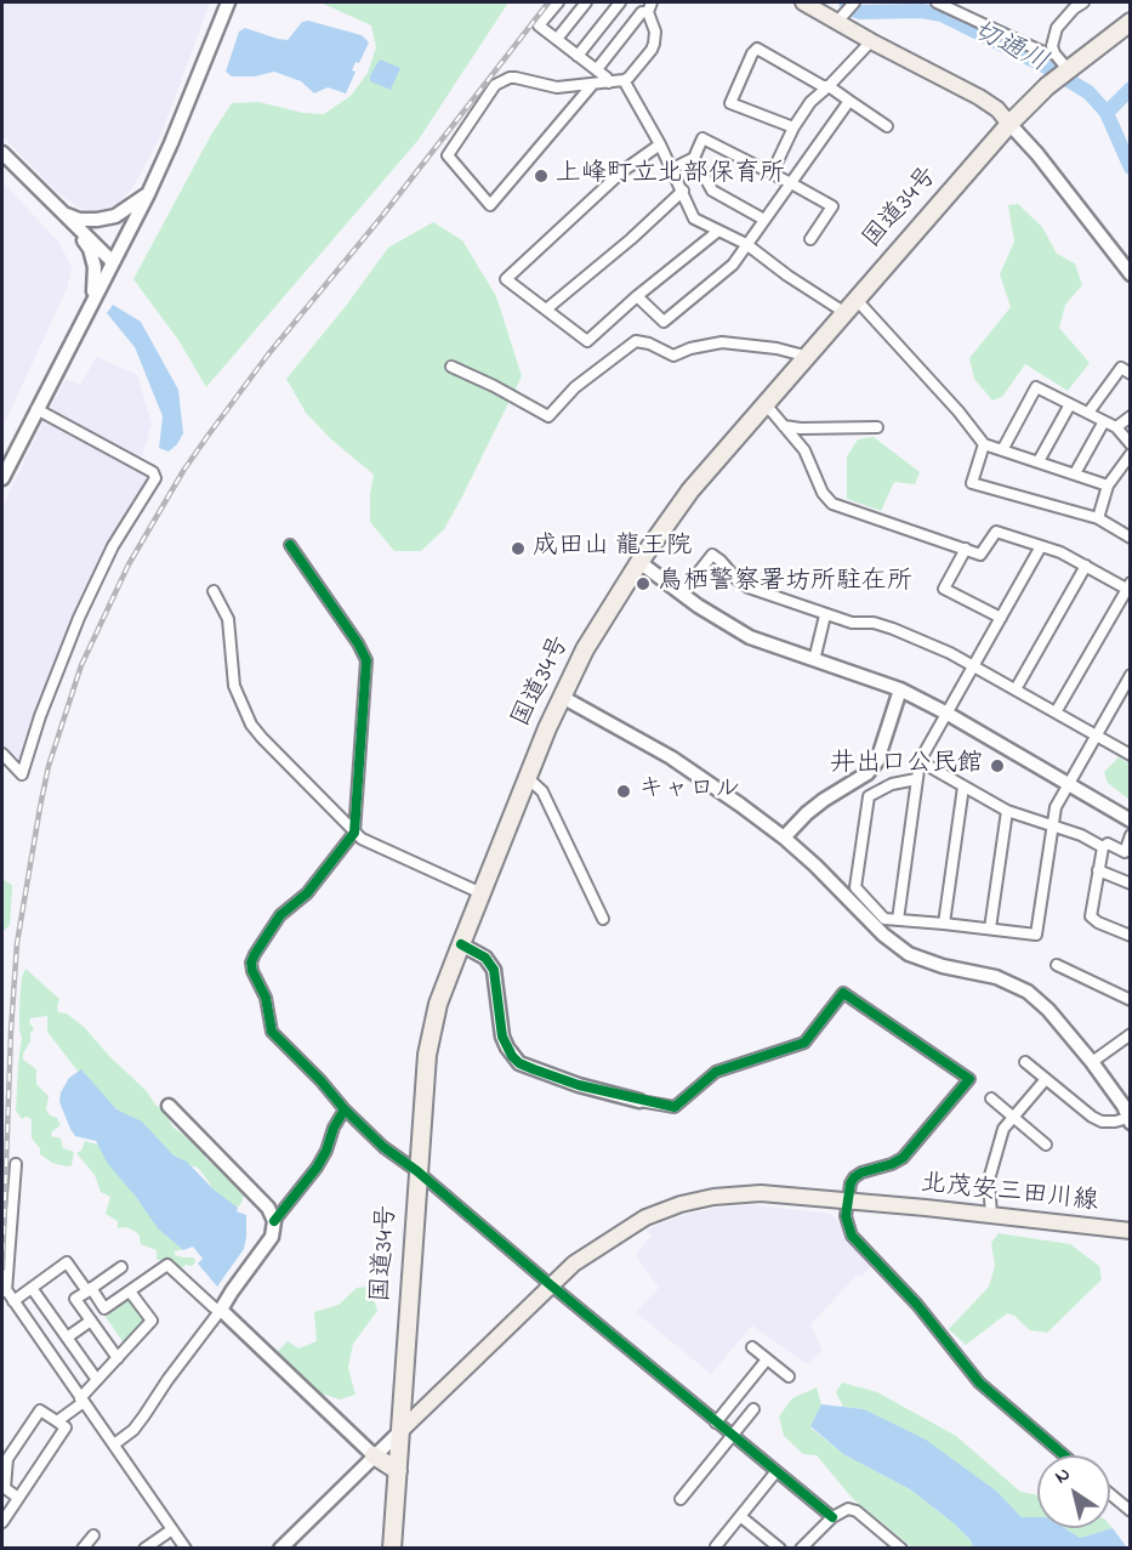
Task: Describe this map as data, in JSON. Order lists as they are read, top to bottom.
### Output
{
  "streets": {
    "highway": ["国道34号"],
    "main road": ["北茂安三田川線"]
  },
  "crossings": [
    ["国道34号", "北茂安三田川線"]
  ],
  "water": ["切通川"],
  "places": [
    "上峰町立北部保育所",
    "成田山 龍王院",
    "鳥栖警察署坊所駐在所",
    "井出口公民館",
    "キャロル"
  ],
  "north": "top left"
}
